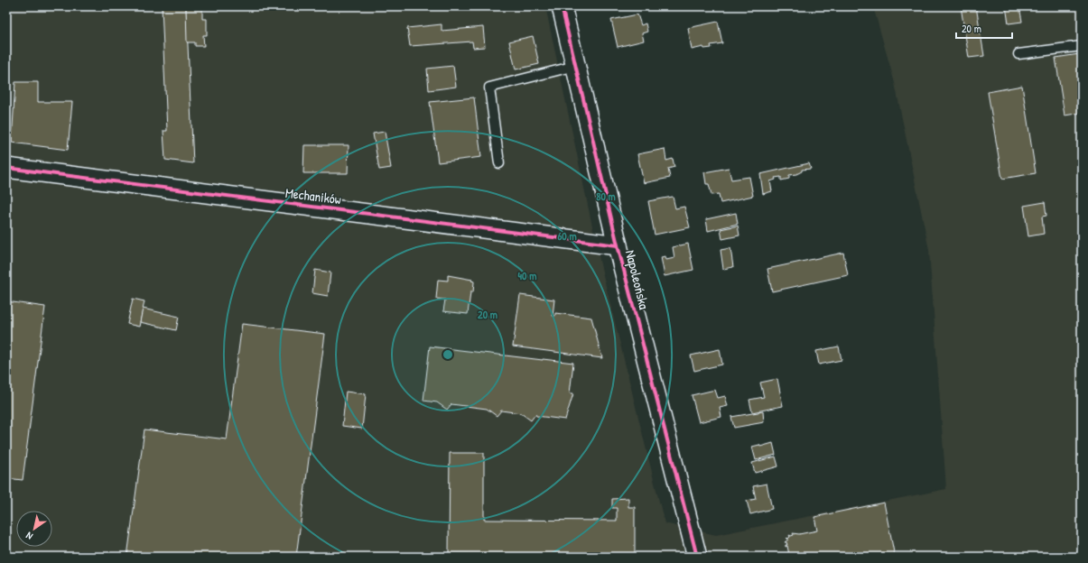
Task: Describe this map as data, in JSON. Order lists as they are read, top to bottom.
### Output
{
  "streets": {
    "street": ["Mechaników", "Napoleońska"]
  },
  "crossings": [
    ["Mechaników", "Napoleońska"]
  ],
  "scale_bar": "20 m",
  "north": "bottom left",
  "rings": [
    "80 m",
    "60 m",
    "40 m",
    "20 m"
  ]
}
